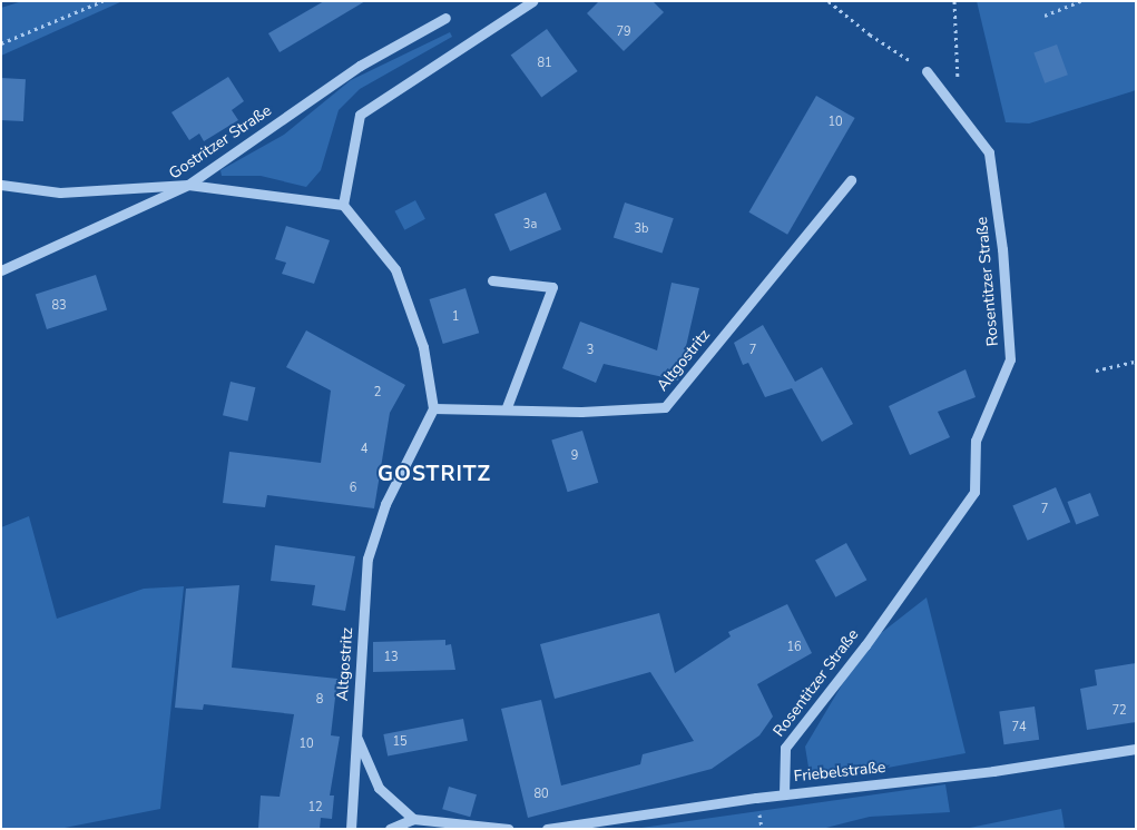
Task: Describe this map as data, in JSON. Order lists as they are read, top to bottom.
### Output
{
  "streets": {
    "street": [
      "Gostritzer Straße",
      "Rosentitzer Straße",
      "Altgostritz",
      "Friebelstraße"
    ]
  },
  "crossings": [
    ["Rosentitzer Straße", "Friebelstraße"]
  ],
  "districts": ["GOSTRITZ"],
  "house_numbers": [
    "79",
    "81",
    "10",
    "3a",
    "3b",
    "83",
    "1",
    "3",
    "7",
    "2",
    "4",
    "9",
    "6",
    "7",
    "16",
    "13",
    "8",
    "72",
    "74",
    "15",
    "10",
    "80",
    "12"
  ]
}
